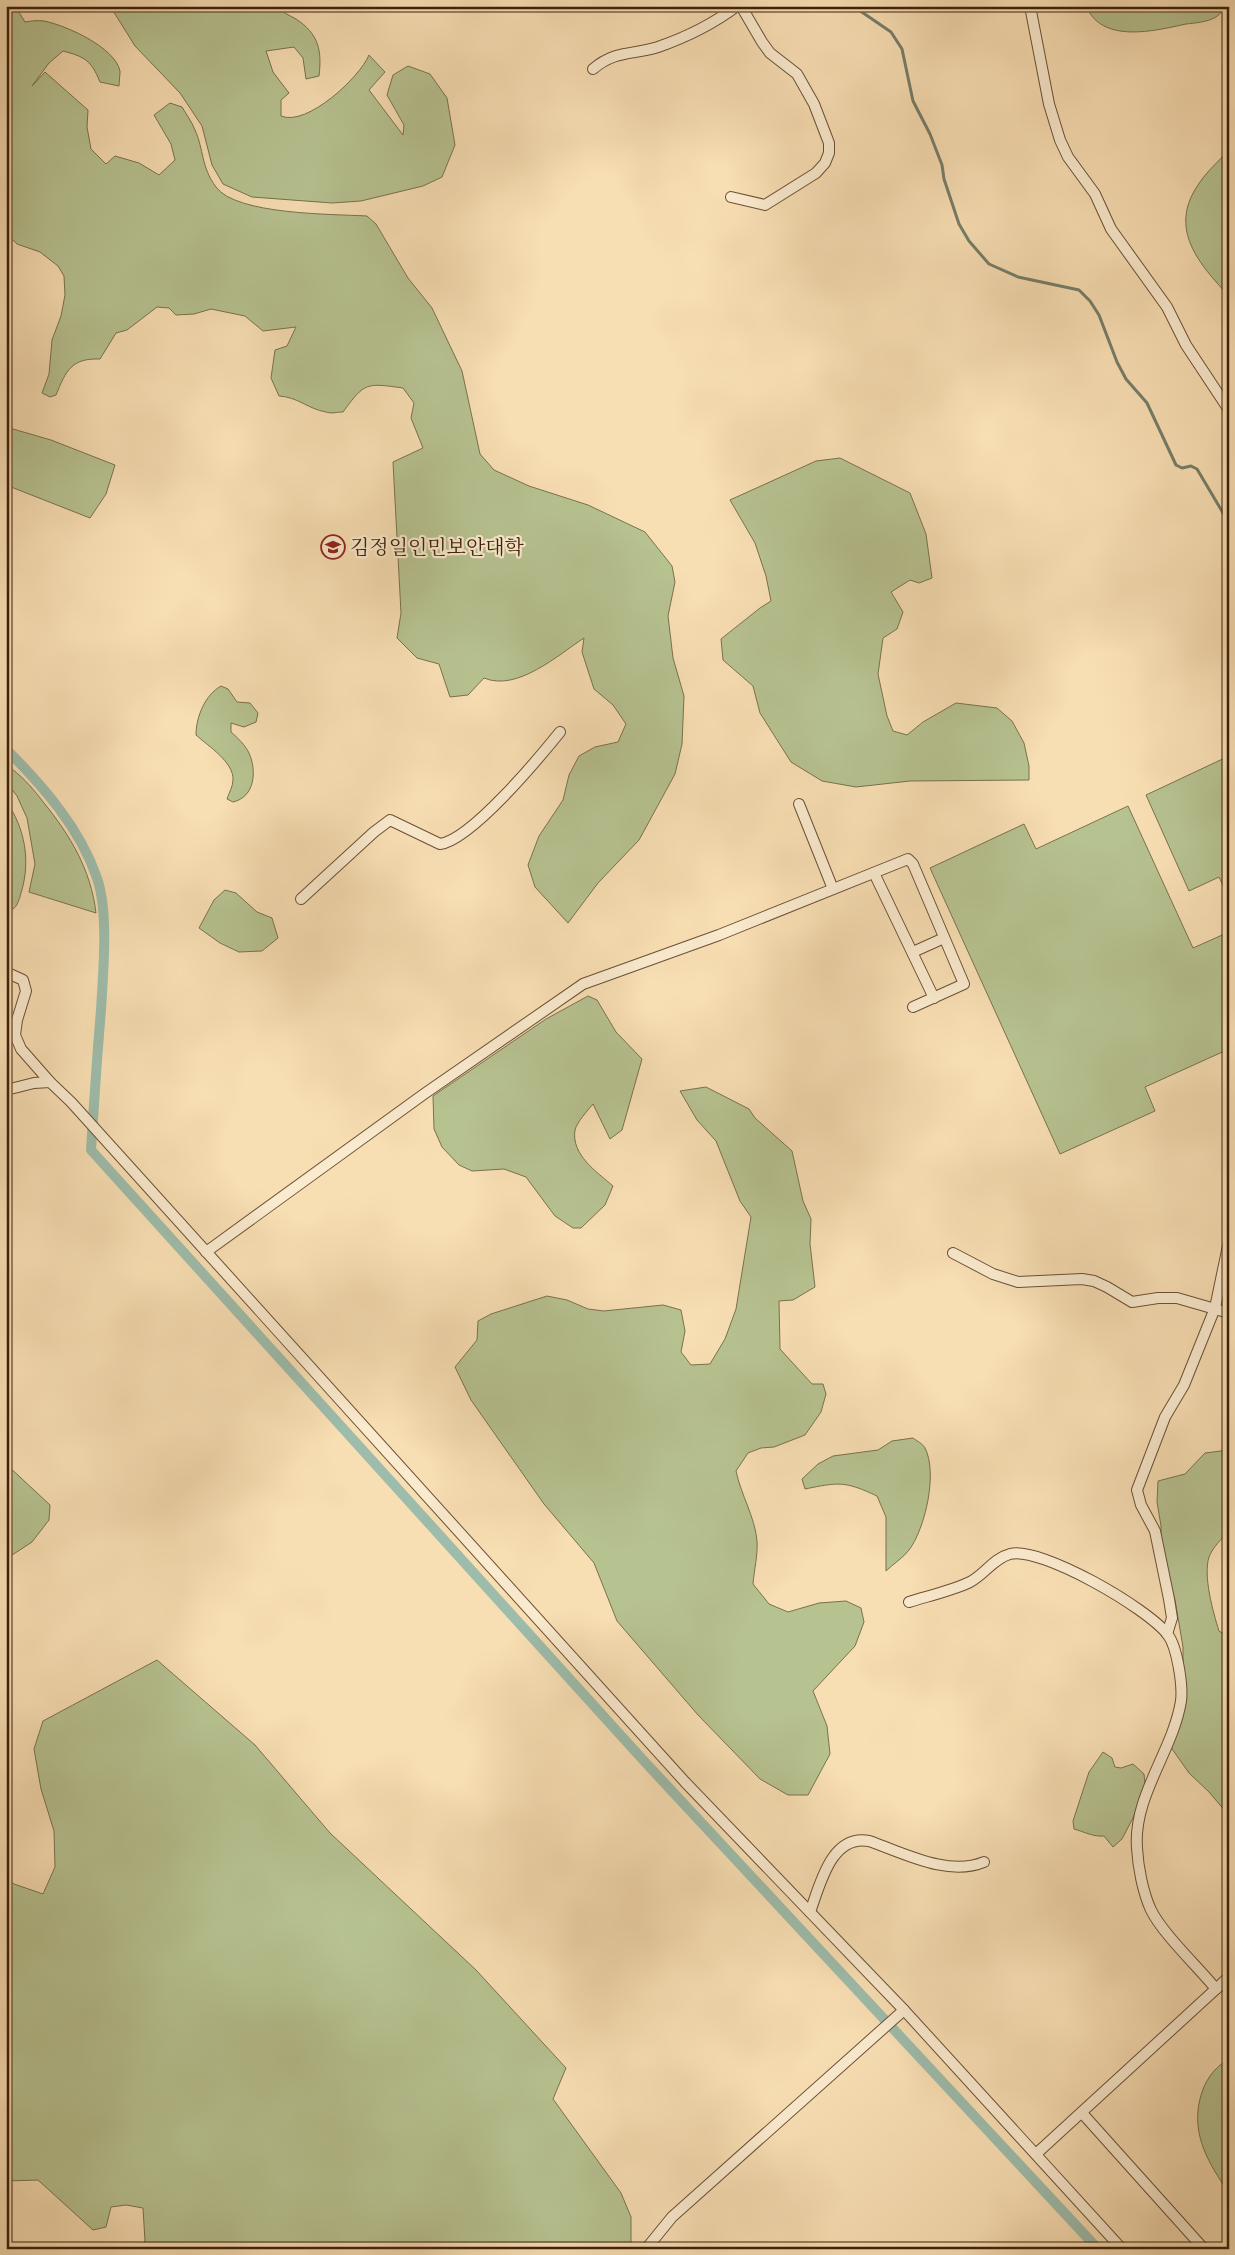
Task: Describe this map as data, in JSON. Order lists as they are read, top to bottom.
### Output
{
  "places": {
    "school or university": ["김정일인민보안대학"]
  }
}
